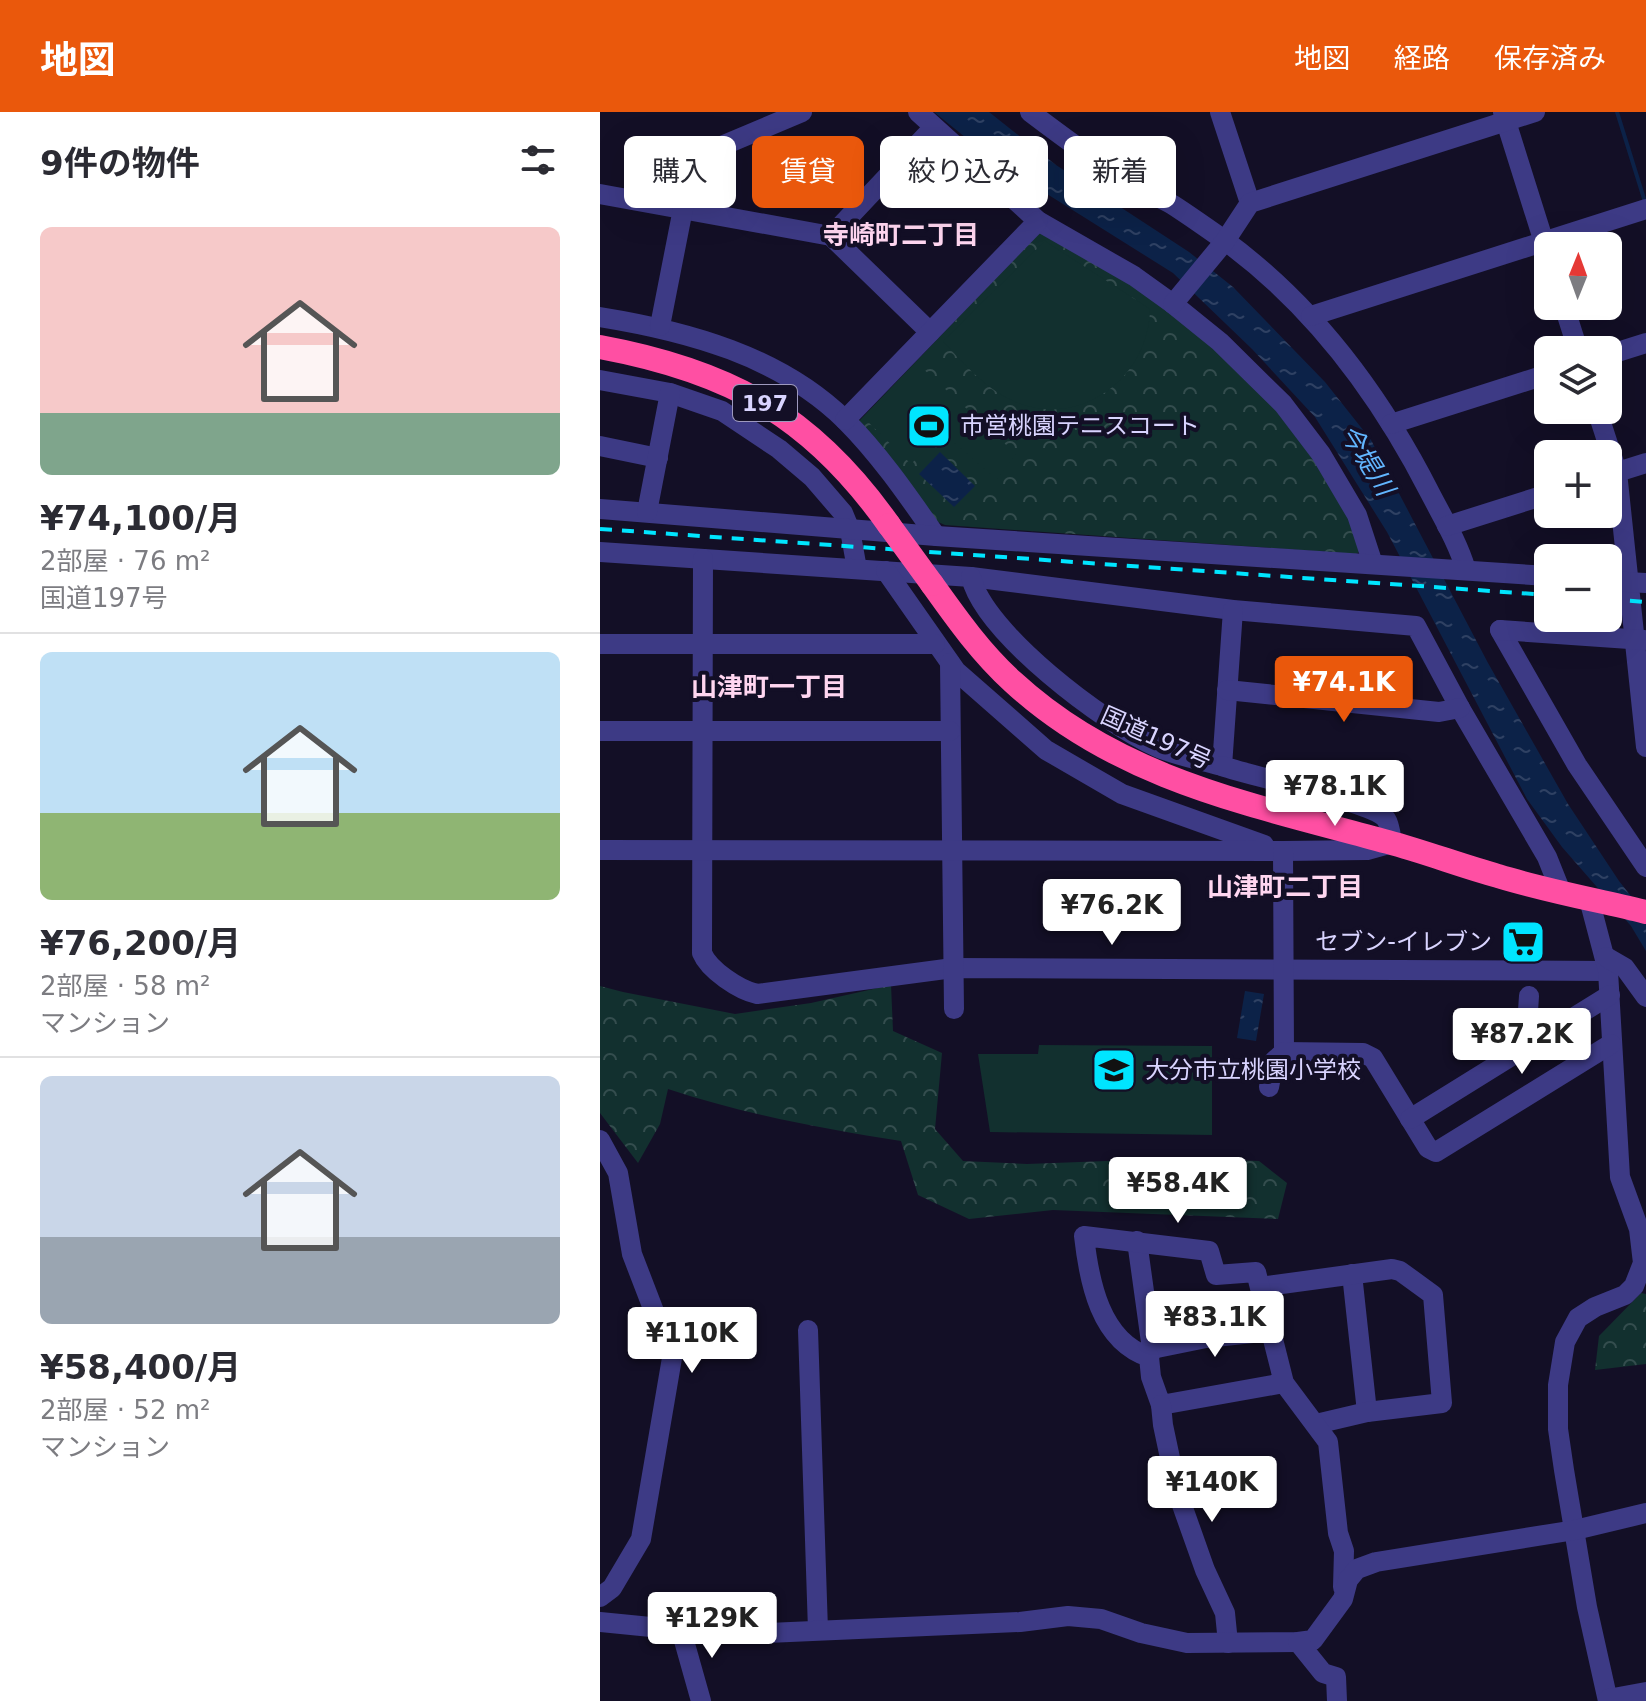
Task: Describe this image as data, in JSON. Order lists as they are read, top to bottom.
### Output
{
  "streets": {
    "highway": ["197", "国道197号"]
  },
  "districts": ["寺崎町二丁目", "山津町一丁目", "山津町二丁目"],
  "water": ["今堤川"],
  "places": {
    "sports": ["市営桃園テニスコート"],
    "supermarket": ["セブン-イレブン"],
    "school or university": ["大分市立桃園小学校"]
  },
  "north": "top",
  "page": {
    "header": "地図",
    "nav": ["地図", "経路", "保存済み"],
    "heading": "9件の物件",
    "chip": [
      "購入",
      "賃貸",
      "絞り込み",
      "新着"
    ],
    "list": [
      {
        "name": "¥74,100/月",
        "note": "2部屋 · 76 m² · 国道197号"
      },
      {
        "name": "¥76,200/月",
        "note": "2部屋 · 58 m² · マンション"
      },
      {
        "name": "¥58,400/月",
        "note": "2部屋 · 52 m² · マンション"
      }
    ],
    "map_buttons": ["+", "−"],
    "price": [
      "¥74.1K",
      "¥78.1K",
      "¥76.2K",
      "¥87.2K",
      "¥58.4K",
      "¥83.1K",
      "¥110K",
      "¥140K",
      "¥129K"
    ]
  }
}
